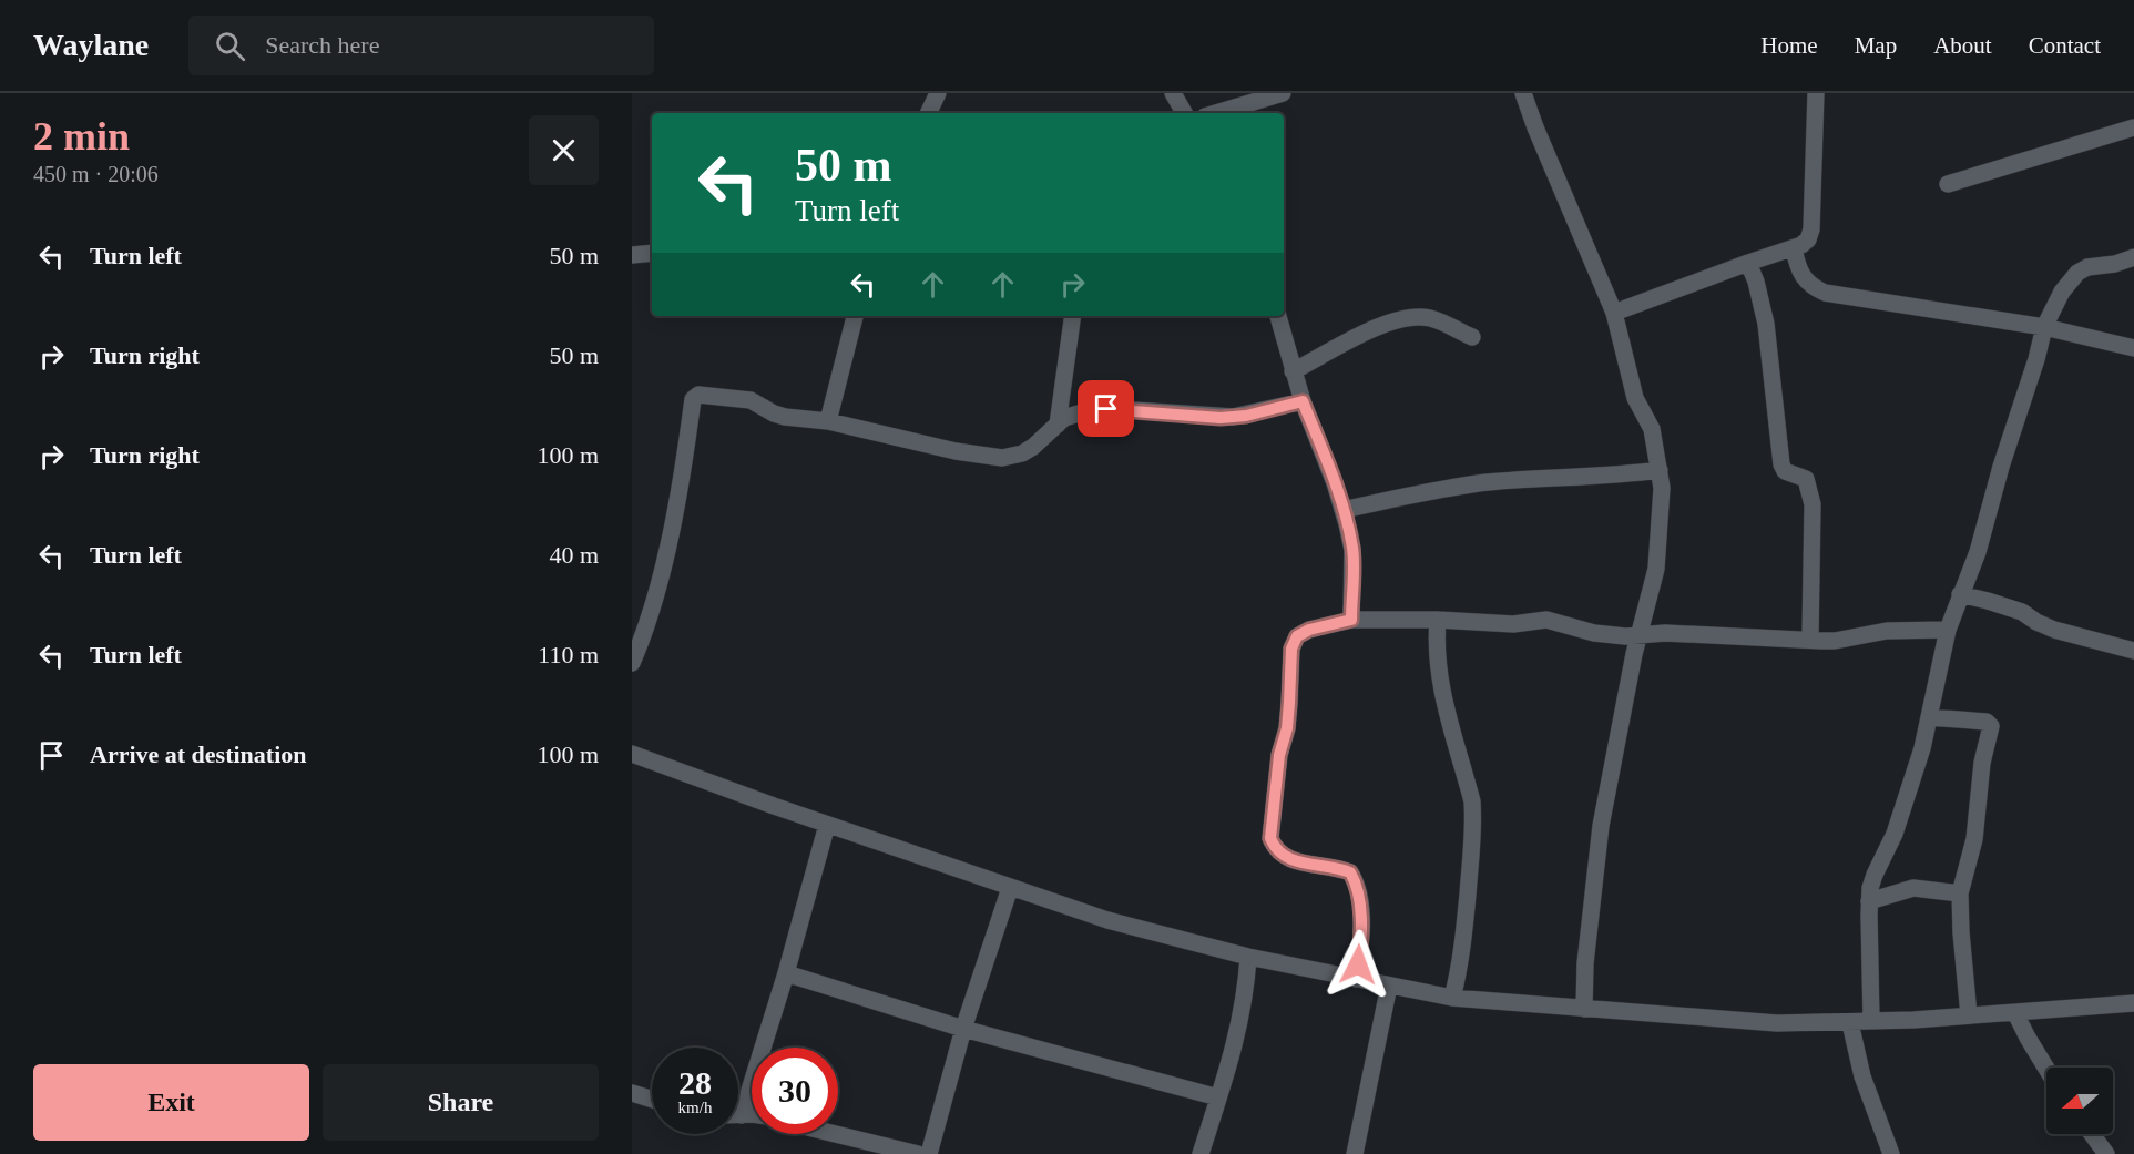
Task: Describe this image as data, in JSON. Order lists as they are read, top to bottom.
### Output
{
  "north": "left",
  "page": {
    "header": "Waylane",
    "search": "Search here",
    "nav": [
      "Home",
      "Map",
      "About",
      "Contact"
    ],
    "heading": ["2 min", "450 m · 20:06"],
    "turn": ["50 m", "Turn left"],
    "list": [
      {
        "name": "Turn left",
        "value": "50 m"
      },
      {
        "name": "Turn right",
        "value": "50 m"
      },
      {
        "name": "Turn right",
        "value": "100 m"
      },
      {
        "name": "Turn left",
        "value": "40 m"
      },
      {
        "name": "Turn left",
        "value": "110 m"
      },
      {
        "name": "Arrive at destination",
        "value": "100 m"
      }
    ],
    "speed": "28 km/h",
    "limit": "30",
    "buttons": ["Exit", "Share"]
  }
}
